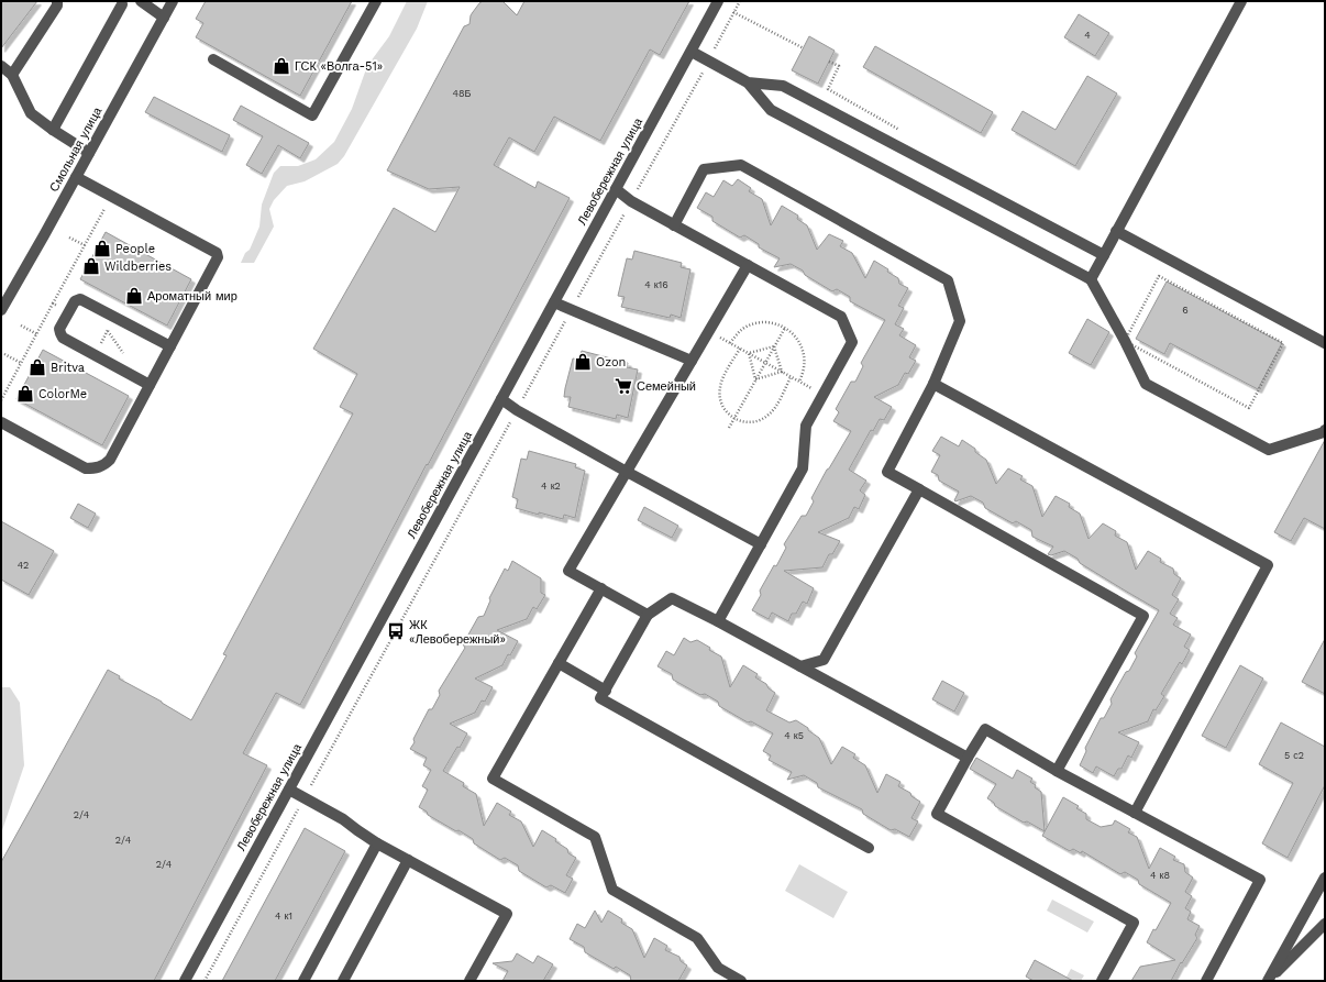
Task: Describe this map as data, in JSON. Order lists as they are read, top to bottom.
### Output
{
  "streets": {
    "street": ["Смольная улица", "Левобережная улица"]
  },
  "places": {
    "shop": [
      "ГСК «Волга-51»",
      "People",
      "Wildberries",
      "Ароматный мир",
      "Ozon",
      "Britva",
      "ColorMe"
    ],
    "supermarket": ["Семейный"],
    "bus stop": ["ЖК «Левобережный»"]
  },
  "house_numbers": [
    "4",
    "48Б",
    "4 к16",
    "6",
    "4 к2",
    "42",
    "4 к5",
    "5 с2",
    "2/4",
    "2/4",
    "2/4",
    "4 к8",
    "4 к1"
  ]
}
